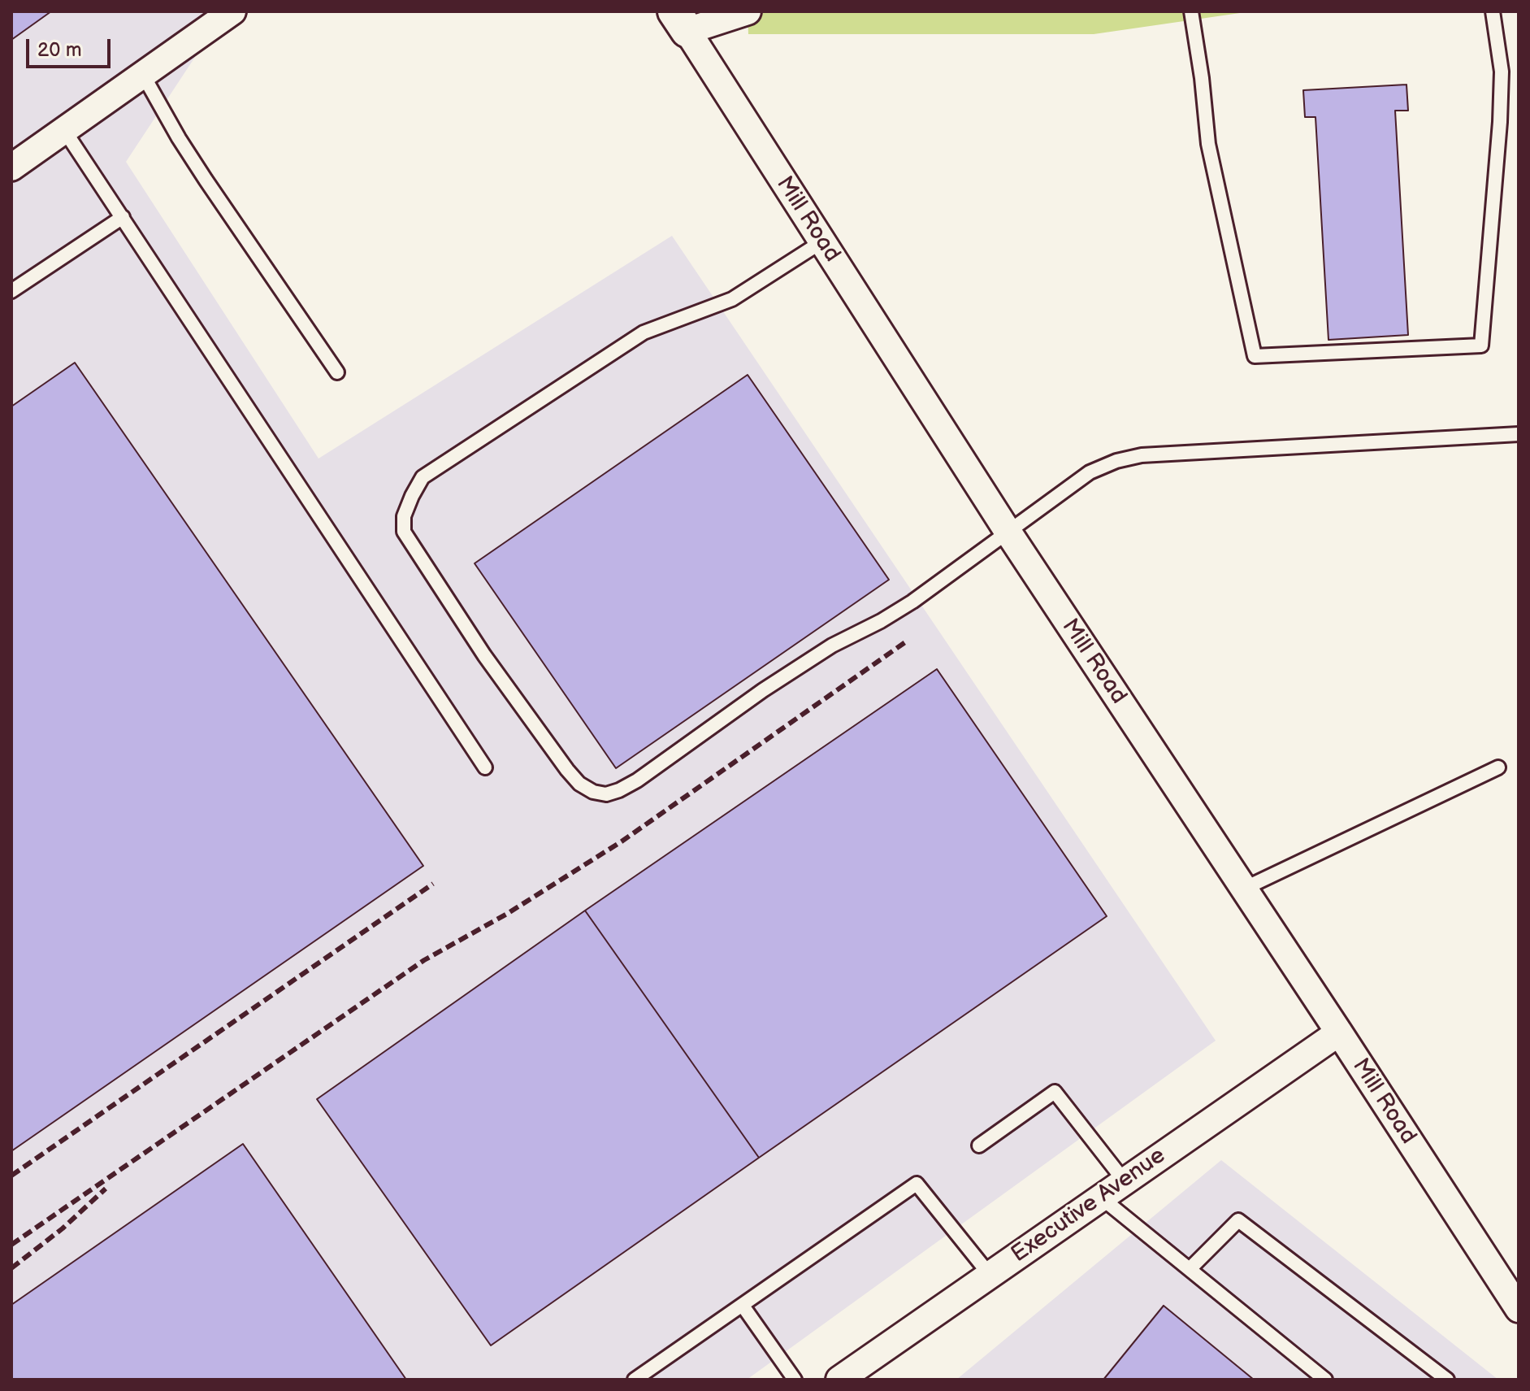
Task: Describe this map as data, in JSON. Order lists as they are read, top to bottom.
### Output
{
  "streets": {
    "street": ["Mill Road", "Executive Avenue"]
  },
  "crossings": [
    ["Mill Road", "Executive Avenue"]
  ],
  "scale_bar": "20 m"
}
